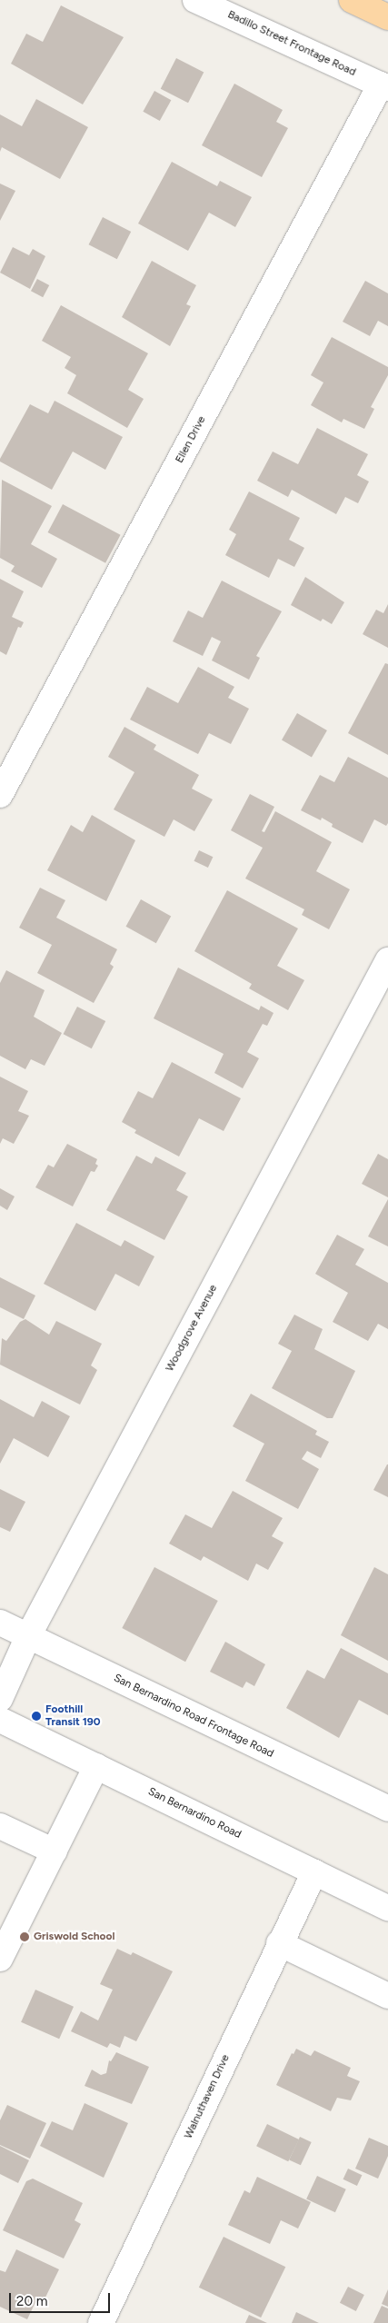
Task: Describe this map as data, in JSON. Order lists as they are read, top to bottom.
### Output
{
  "streets": {
    "street": [
      "Badillo Street Frontage Road",
      "Ellen Drive",
      "Woodgrove Avenue",
      "San Bernardino Road Frontage Road",
      "San Bernardino Road",
      "Walnuthaven Drive"
    ]
  },
  "crossings": [
    ["Badillo Street Frontage Road", "Ellen Drive"],
    ["Woodgrove Avenue", "San Bernardino Road Frontage Road"],
    ["San Bernardino Road", "Walnuthaven Drive"]
  ],
  "places": ["Foothill Transit 190", "Griswold School"],
  "scale_bar": "20 m"
}
